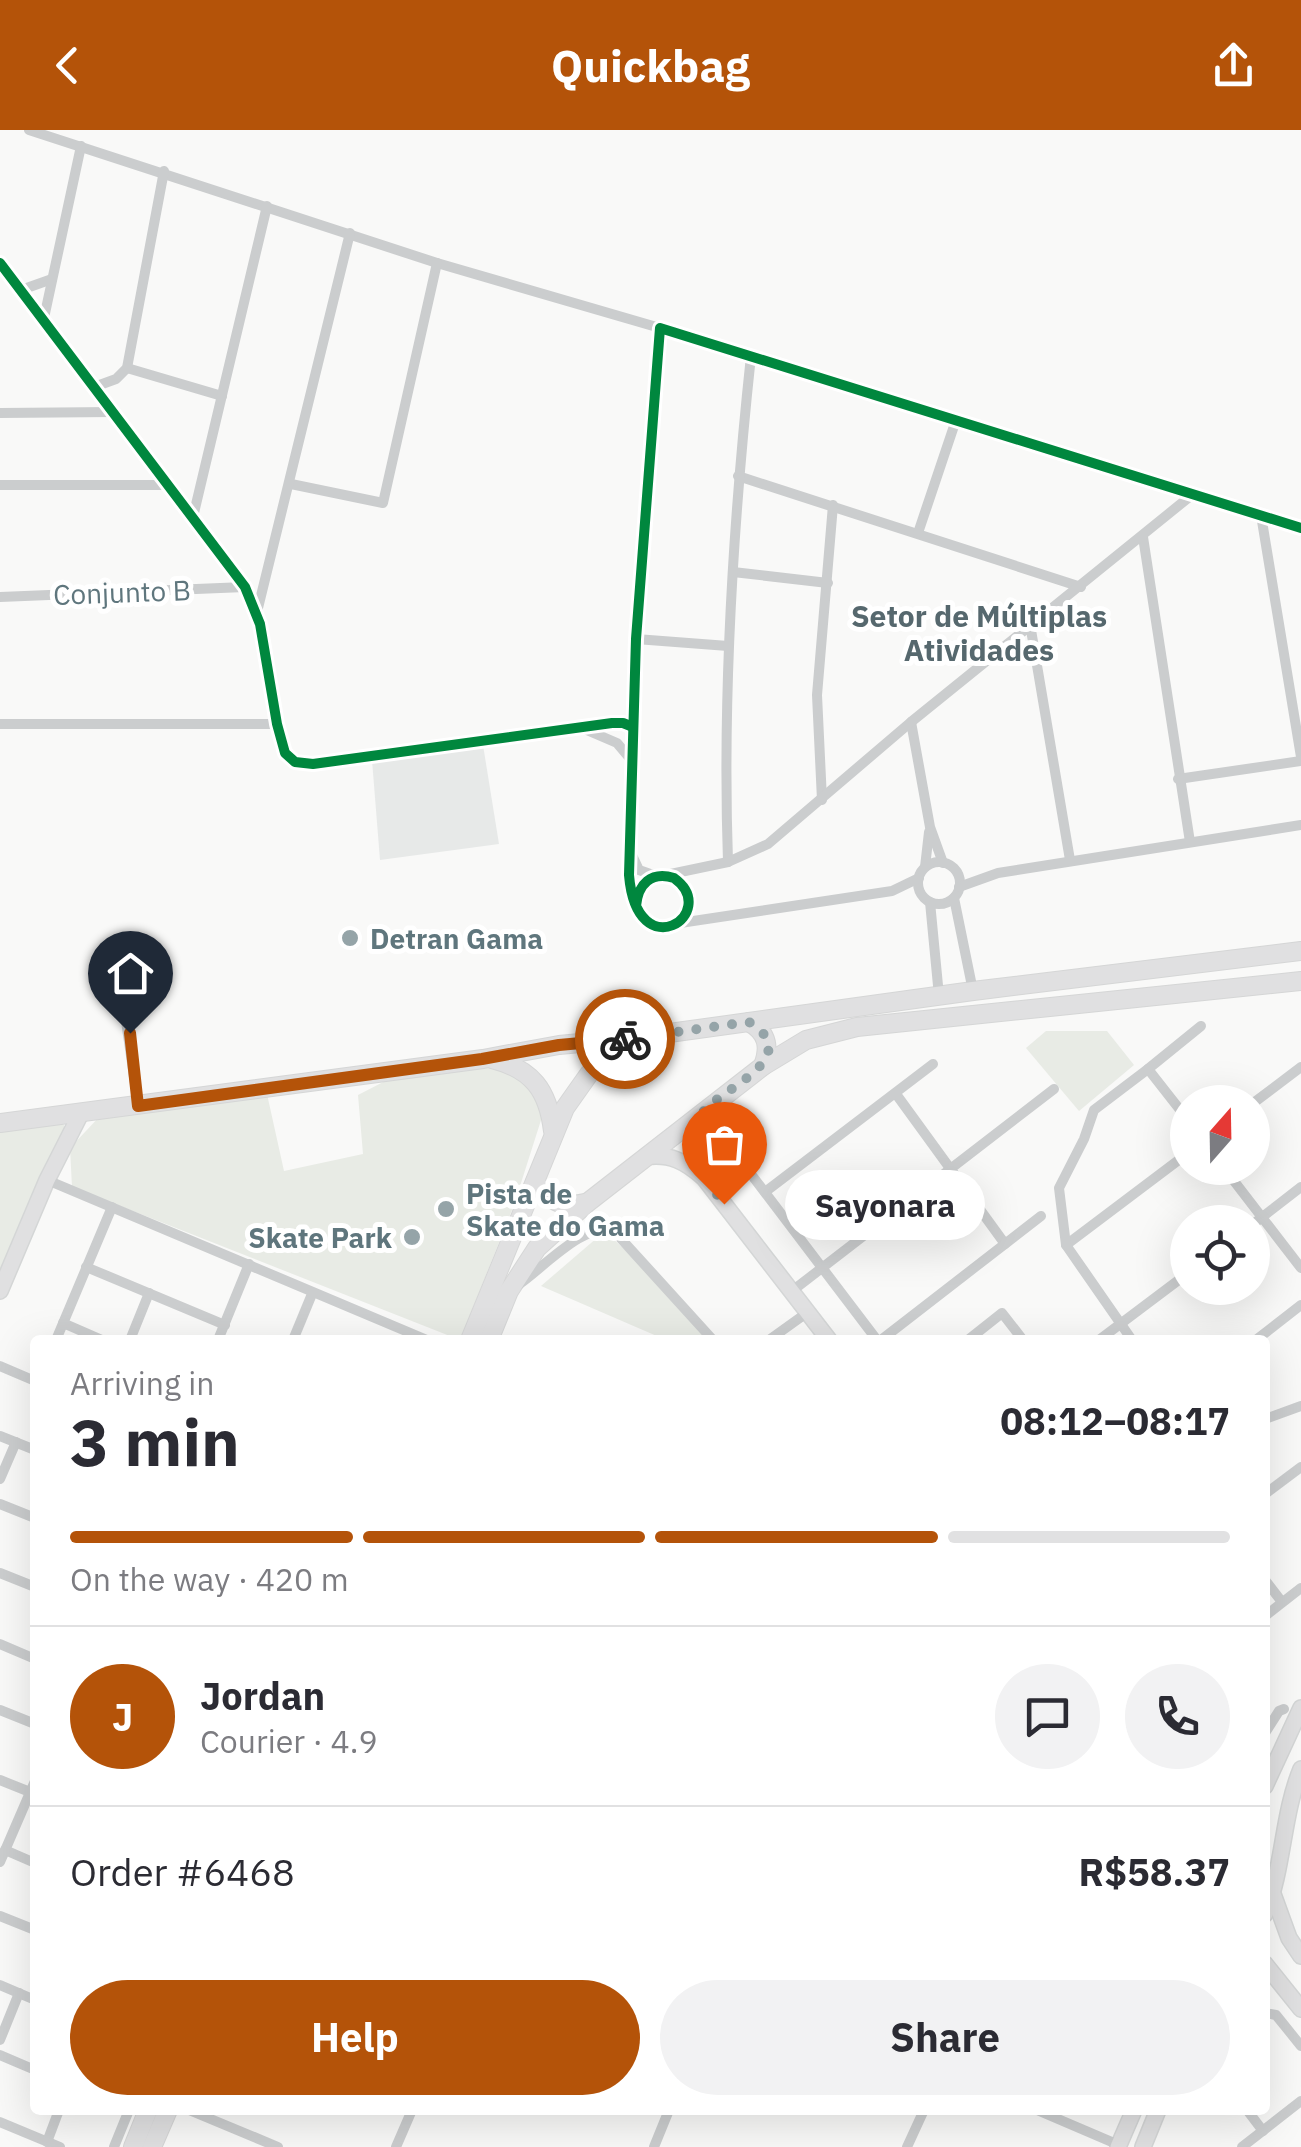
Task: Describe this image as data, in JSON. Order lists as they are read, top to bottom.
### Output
{
  "streets": {
    "street": ["Conjunto B"]
  },
  "districts": ["Setor de Múltiplas Atividades"],
  "places": [
    "Detran Gama",
    "Sayonara",
    "Pista de Skate do Gama",
    "Skate Park"
  ],
  "north": "top",
  "page": {
    "header": "Quickbag",
    "bubble": "Sayonara",
    "heading": ["3 min", "Arriving in", "08:12–08:17"],
    "panel": [
      "Jordan",
      "Courier · 4.9",
      "Order #6468",
      "R$58.37"
    ],
    "bar": "On the way · 420 m",
    "round": "J",
    "buttons": ["Help", "Share"]
  }
}
